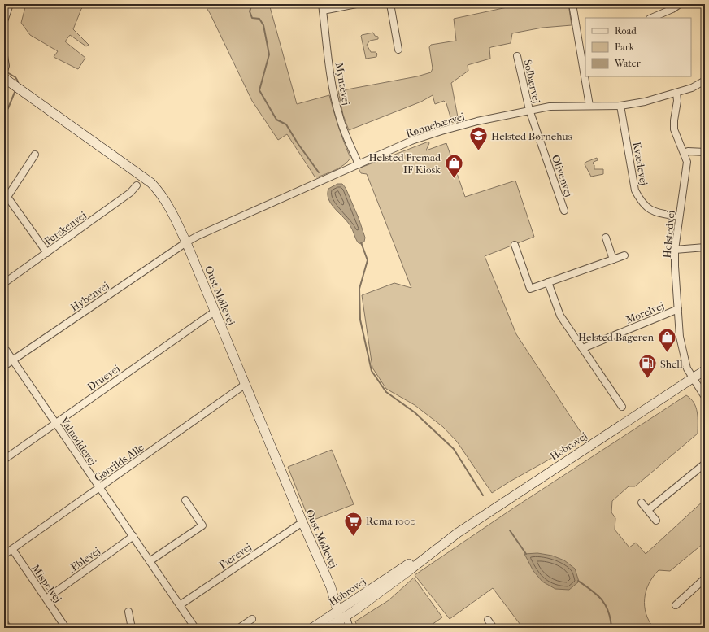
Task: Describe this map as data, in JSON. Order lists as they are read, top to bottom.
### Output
{
  "streets": {
    "street": [
      "Solbærvej",
      "Myntevej",
      "Rønnebærvej",
      "Kvædevej",
      "Olivenvej",
      "Ferskenvej",
      "Helstedvej",
      "Oust Møllevej",
      "Hybenvej",
      "Morelvej",
      "Druevej",
      "Valnøddevej",
      "Hobrovej",
      "Gørrilds Alle",
      "Pærevej",
      "Æblevej",
      "Mispelvej"
    ]
  },
  "crossings": [
    ["Solbærvej", "Rønnebærvej"],
    ["Solbærvej", "Olivenvej"],
    ["Myntevej", "Rønnebærvej"],
    ["Rønnebærvej", "Kvædevej"],
    ["Rønnebærvej", "Olivenvej"],
    ["Rønnebærvej", "Helstedvej"],
    ["Rønnebærvej", "Oust Møllevej"],
    ["Rønnebærvej", "Hybenvej"],
    ["Kvædevej", "Helstedvej"],
    ["Helstedvej", "Morelvej"],
    ["Helstedvej", "Hobrovej"],
    ["Oust Møllevej", "Hybenvej"],
    ["Oust Møllevej", "Druevej"],
    ["Oust Møllevej", "Hobrovej"],
    ["Oust Møllevej", "Gørrilds Alle"],
    ["Oust Møllevej", "Pærevej"],
    ["Hybenvej", "Valnøddevej"],
    ["Druevej", "Valnøddevej"],
    ["Valnøddevej", "Gørrilds Alle"],
    ["Valnøddevej", "Pærevej"],
    ["Valnøddevej", "Æblevej"],
    ["Gørrilds Alle", "Mispelvej"],
    ["Æblevej", "Mispelvej"]
  ],
  "places": {
    "school or university": ["Helsted Børnehus"],
    "shop": ["Helsted Fremad IF Kiosk", "Helsted Bageren"],
    "fuel station": ["Shell"],
    "supermarket": ["Rema 1000"]
  },
  "legend": ["Road", "Park", "Water"]
}
